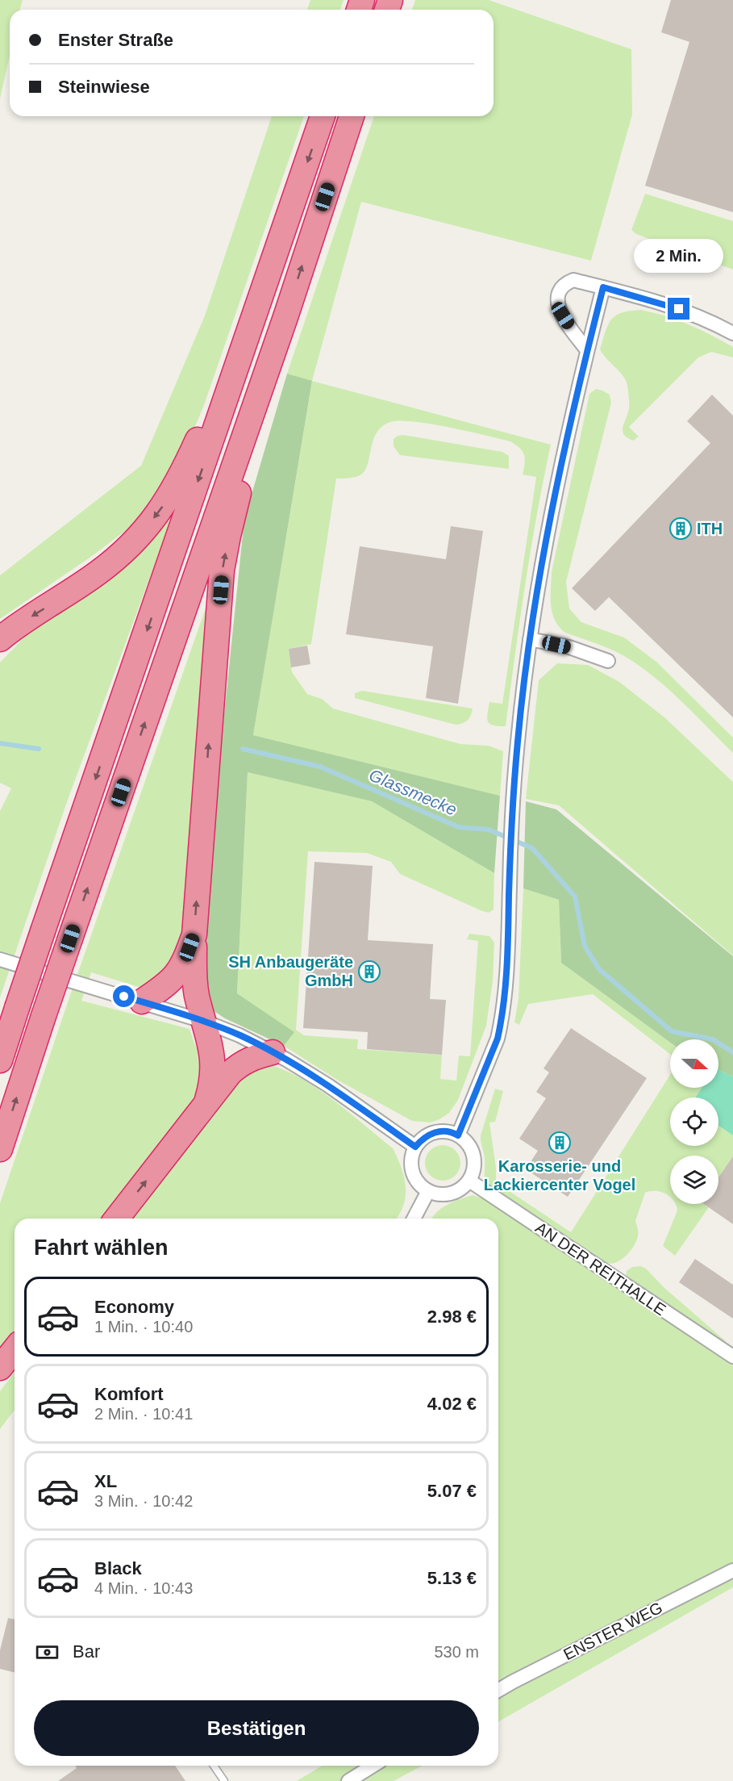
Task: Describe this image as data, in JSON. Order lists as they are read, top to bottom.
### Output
{
  "streets": {
    "street": ["AN DER REITHALLE", "ENSTER WEG"]
  },
  "water": ["Glassmecke"],
  "places": {
    "building": ["ITH", "SH Anbaugeräte GmbH", "Karosserie- und Lackiercenter Vogel"]
  },
  "north": "right",
  "page": {
    "banner": ["Enster Straße", "Steinwiese"],
    "bubble": "2 Min.",
    "heading": "Fahrt wählen",
    "list": [
      {
        "name": "Economy",
        "note": "1 Min. · 10:40",
        "value": "2.98 €"
      },
      {
        "name": "Komfort",
        "note": "2 Min. · 10:41",
        "value": "4.02 €"
      },
      {
        "name": "XL",
        "note": "3 Min. · 10:42",
        "value": "5.07 €"
      },
      {
        "name": "Black",
        "note": "4 Min. · 10:43",
        "value": "5.13 €"
      }
    ],
    "pay": ["Bar", "530 m"],
    "buttons": "Bestätigen"
  }
}
